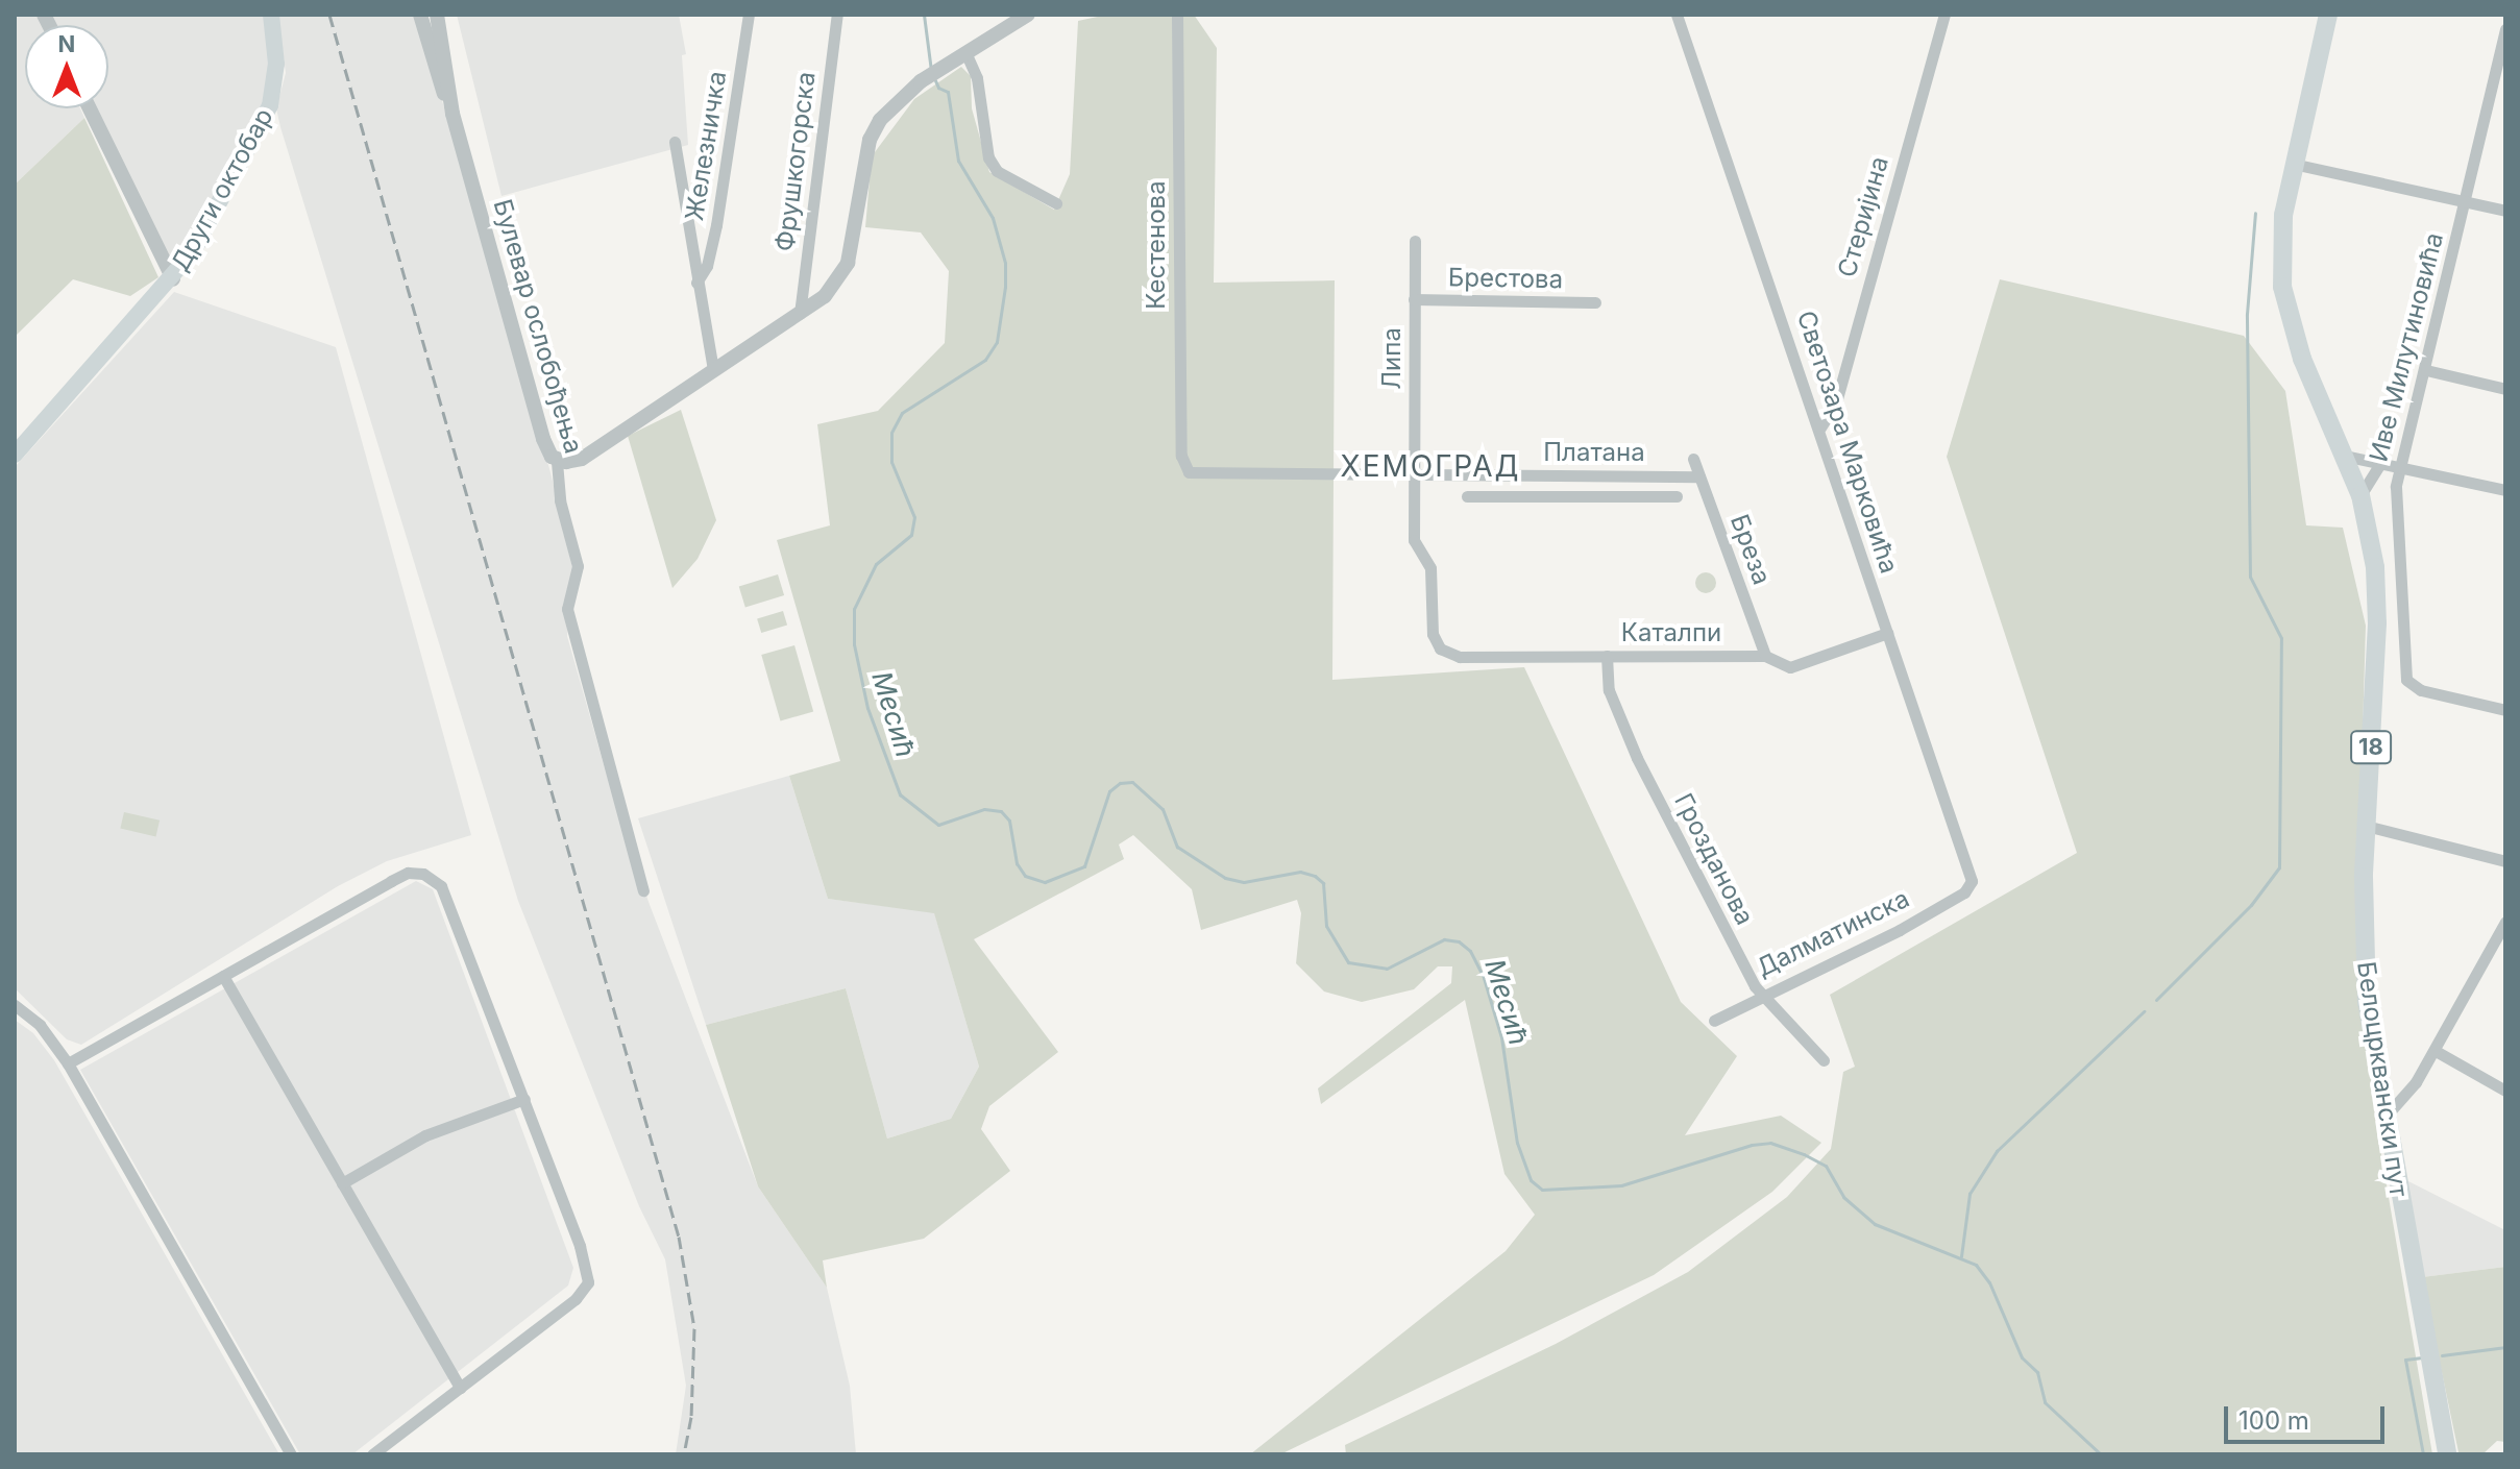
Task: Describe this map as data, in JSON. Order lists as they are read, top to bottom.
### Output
{
  "streets": {
    "main road": ["Други октобар", "18", "Белоцрквански пут"],
    "street": [
      "Железничка",
      "Фрушкогорска",
      "Стеријина",
      "Кестенова",
      "Брестова",
      "Булевар ослобођења",
      "Иве Милутиновића",
      "Липа",
      "Светозара Марковића",
      "Платана",
      "Бреза",
      "Каталпи",
      "Грозданова",
      "Далматинска"
    ]
  },
  "crossings": [
    ["Стеријина", "Светозара Марковића"],
    ["Кестенова", "Платана"],
    ["Брестова", "Липа"],
    ["Липа", "Платана"],
    ["Липа", "Каталпи"],
    ["Светозара Марковића", "Каталпи"],
    ["Светозара Марковића", "Далматинска"],
    ["Платана", "Бреза"],
    ["Бреза", "Каталпи"],
    ["Каталпи", "Грозданова"],
    ["18", "Белоцрквански пут"],
    ["Грозданова", "Далматинска"]
  ],
  "districts": ["ХЕМОГРАД"],
  "water": ["Месић"],
  "scale_bar": "100 m",
  "north": "top"
}
